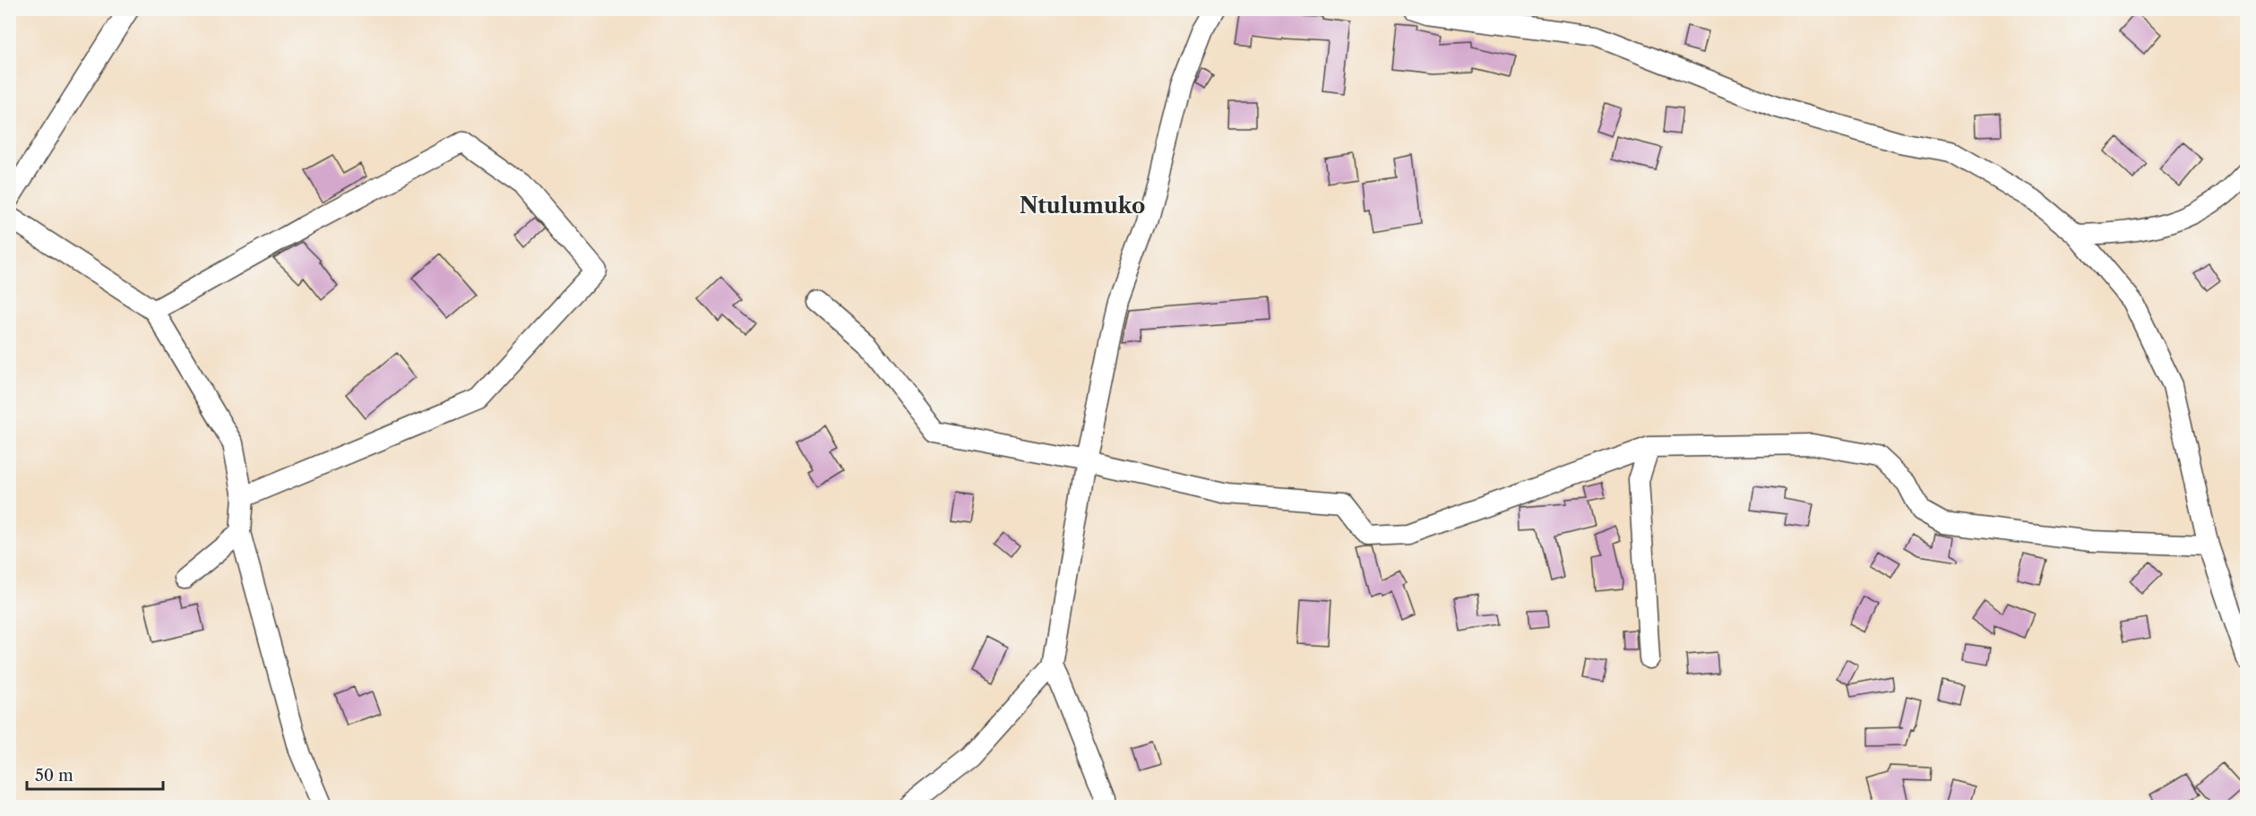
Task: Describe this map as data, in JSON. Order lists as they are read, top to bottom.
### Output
{
  "districts": ["Ntulumuko"],
  "scale_bar": "50 m"
}
